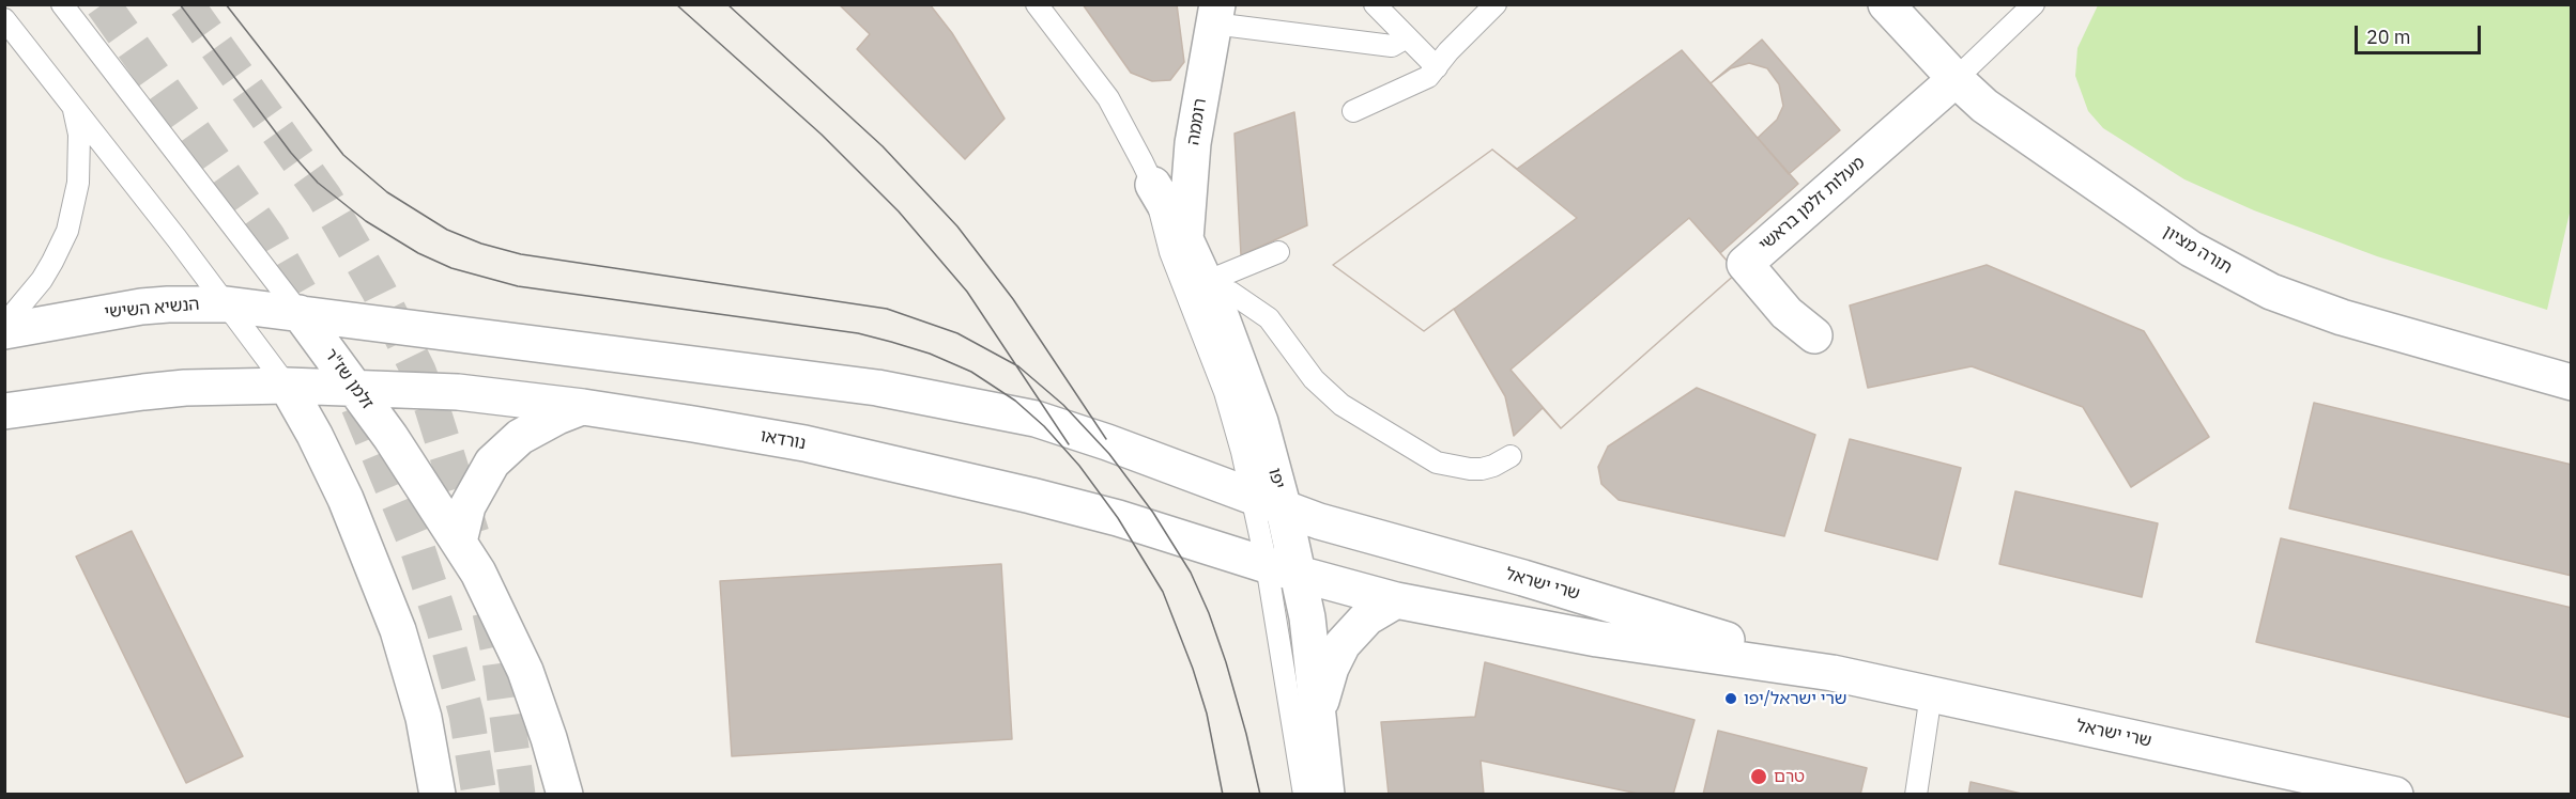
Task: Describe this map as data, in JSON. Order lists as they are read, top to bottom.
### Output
{
  "streets": {
    "street": [
      "רוממה",
      "מעלות זלמן בראשי",
      "תורה מציון",
      "הנשיא השישי",
      "זלמן שז\"ר",
      "נורדאו",
      "יפו",
      "שרי ישראל"
    ]
  },
  "crossings": [
    ["רוממה", "יפו"],
    ["מעלות זלמן בראשי", "תורה מציון"],
    ["הנשיא השישי", "זלמן שז\"ר"],
    ["זלמן שז\"ר", "נורדאו"],
    ["נורדאו", "יפו"],
    ["נורדאו", "שרי ישראל"],
    ["יפו", "שרי ישראל"]
  ],
  "places": ["שרי ישראל/יפו", "טרם"],
  "scale_bar": "20 m"
}
